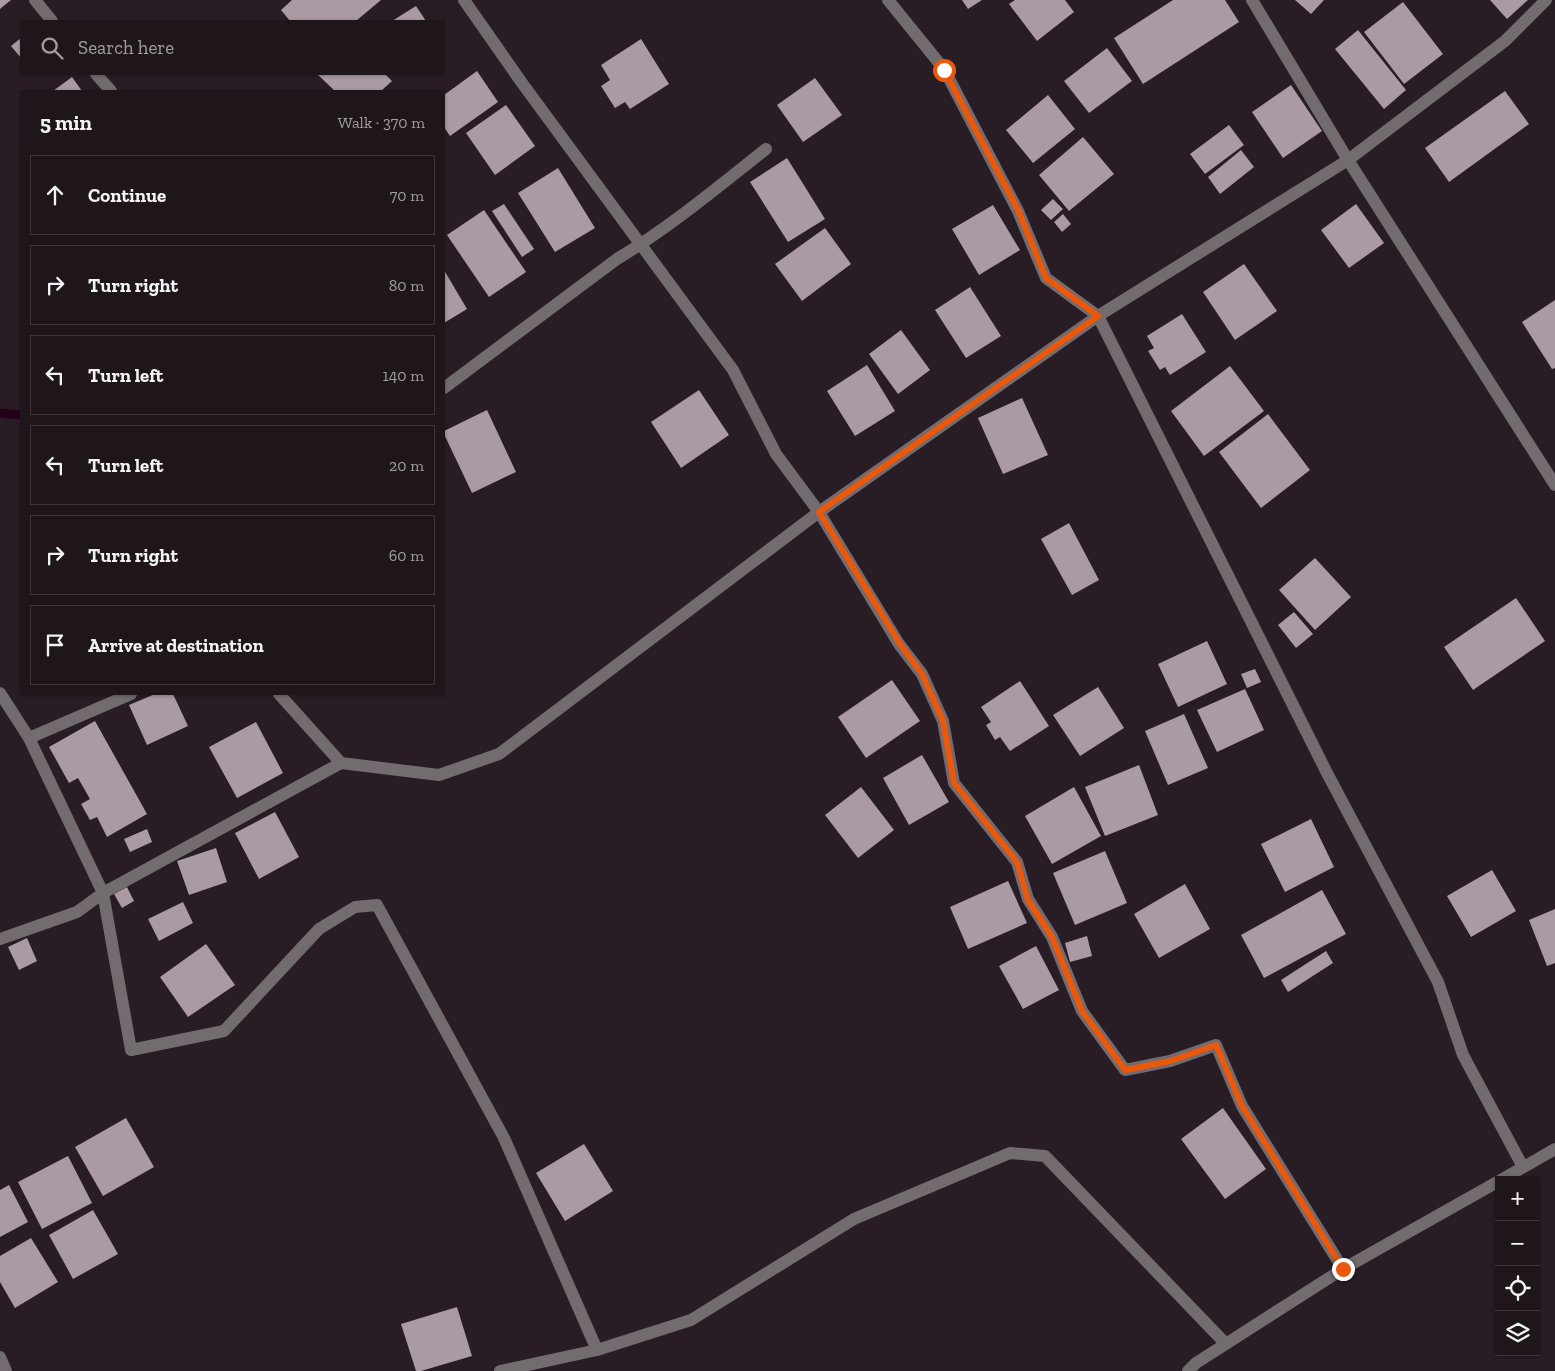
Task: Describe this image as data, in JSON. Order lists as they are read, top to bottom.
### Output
{
  "page": {
    "search": "Search here",
    "heading": ["5 min", "Walk · 370 m"],
    "list": [
      ["Continue", "70 m"],
      ["Turn right", "80 m"],
      ["Turn left", "140 m"],
      ["Turn left", "20 m"],
      ["Turn right", "60 m"],
      "Arrive at destination"
    ],
    "map_buttons": ["+", "−"]
  }
}
